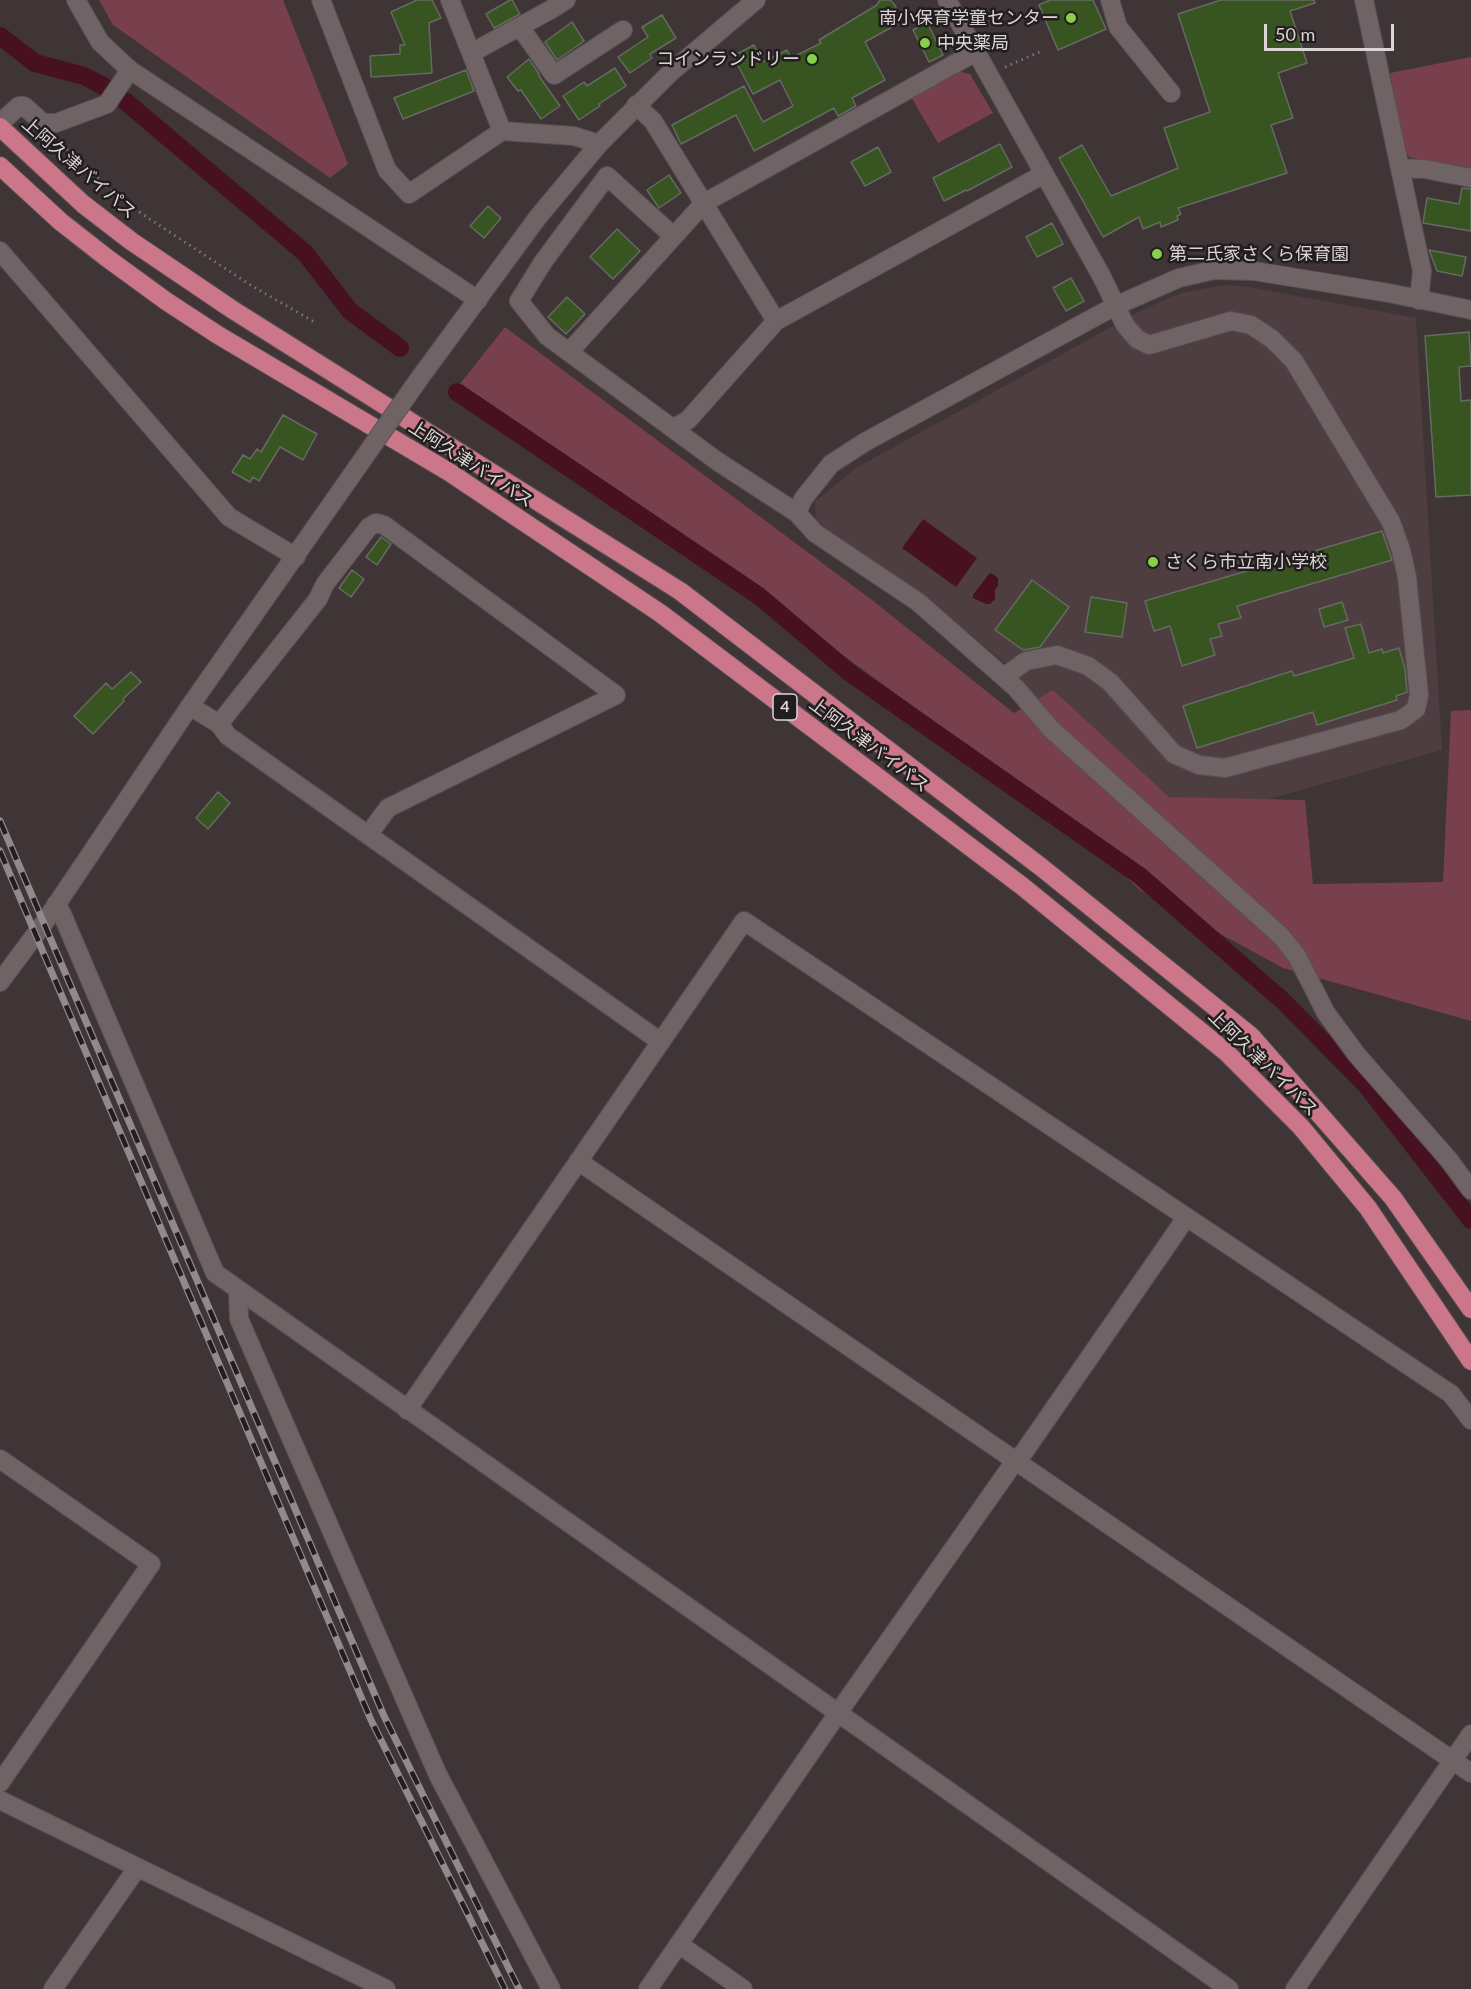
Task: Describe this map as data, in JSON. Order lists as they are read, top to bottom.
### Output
{
  "streets": {
    "highway": ["上阿久津バイパス", "4"]
  },
  "places": [
    "南小保育学童センター",
    "中央薬局",
    "コインランドリー",
    "第二氏家さくら保育園",
    "さくら市立南小学校"
  ],
  "scale_bar": "50 m"
}
